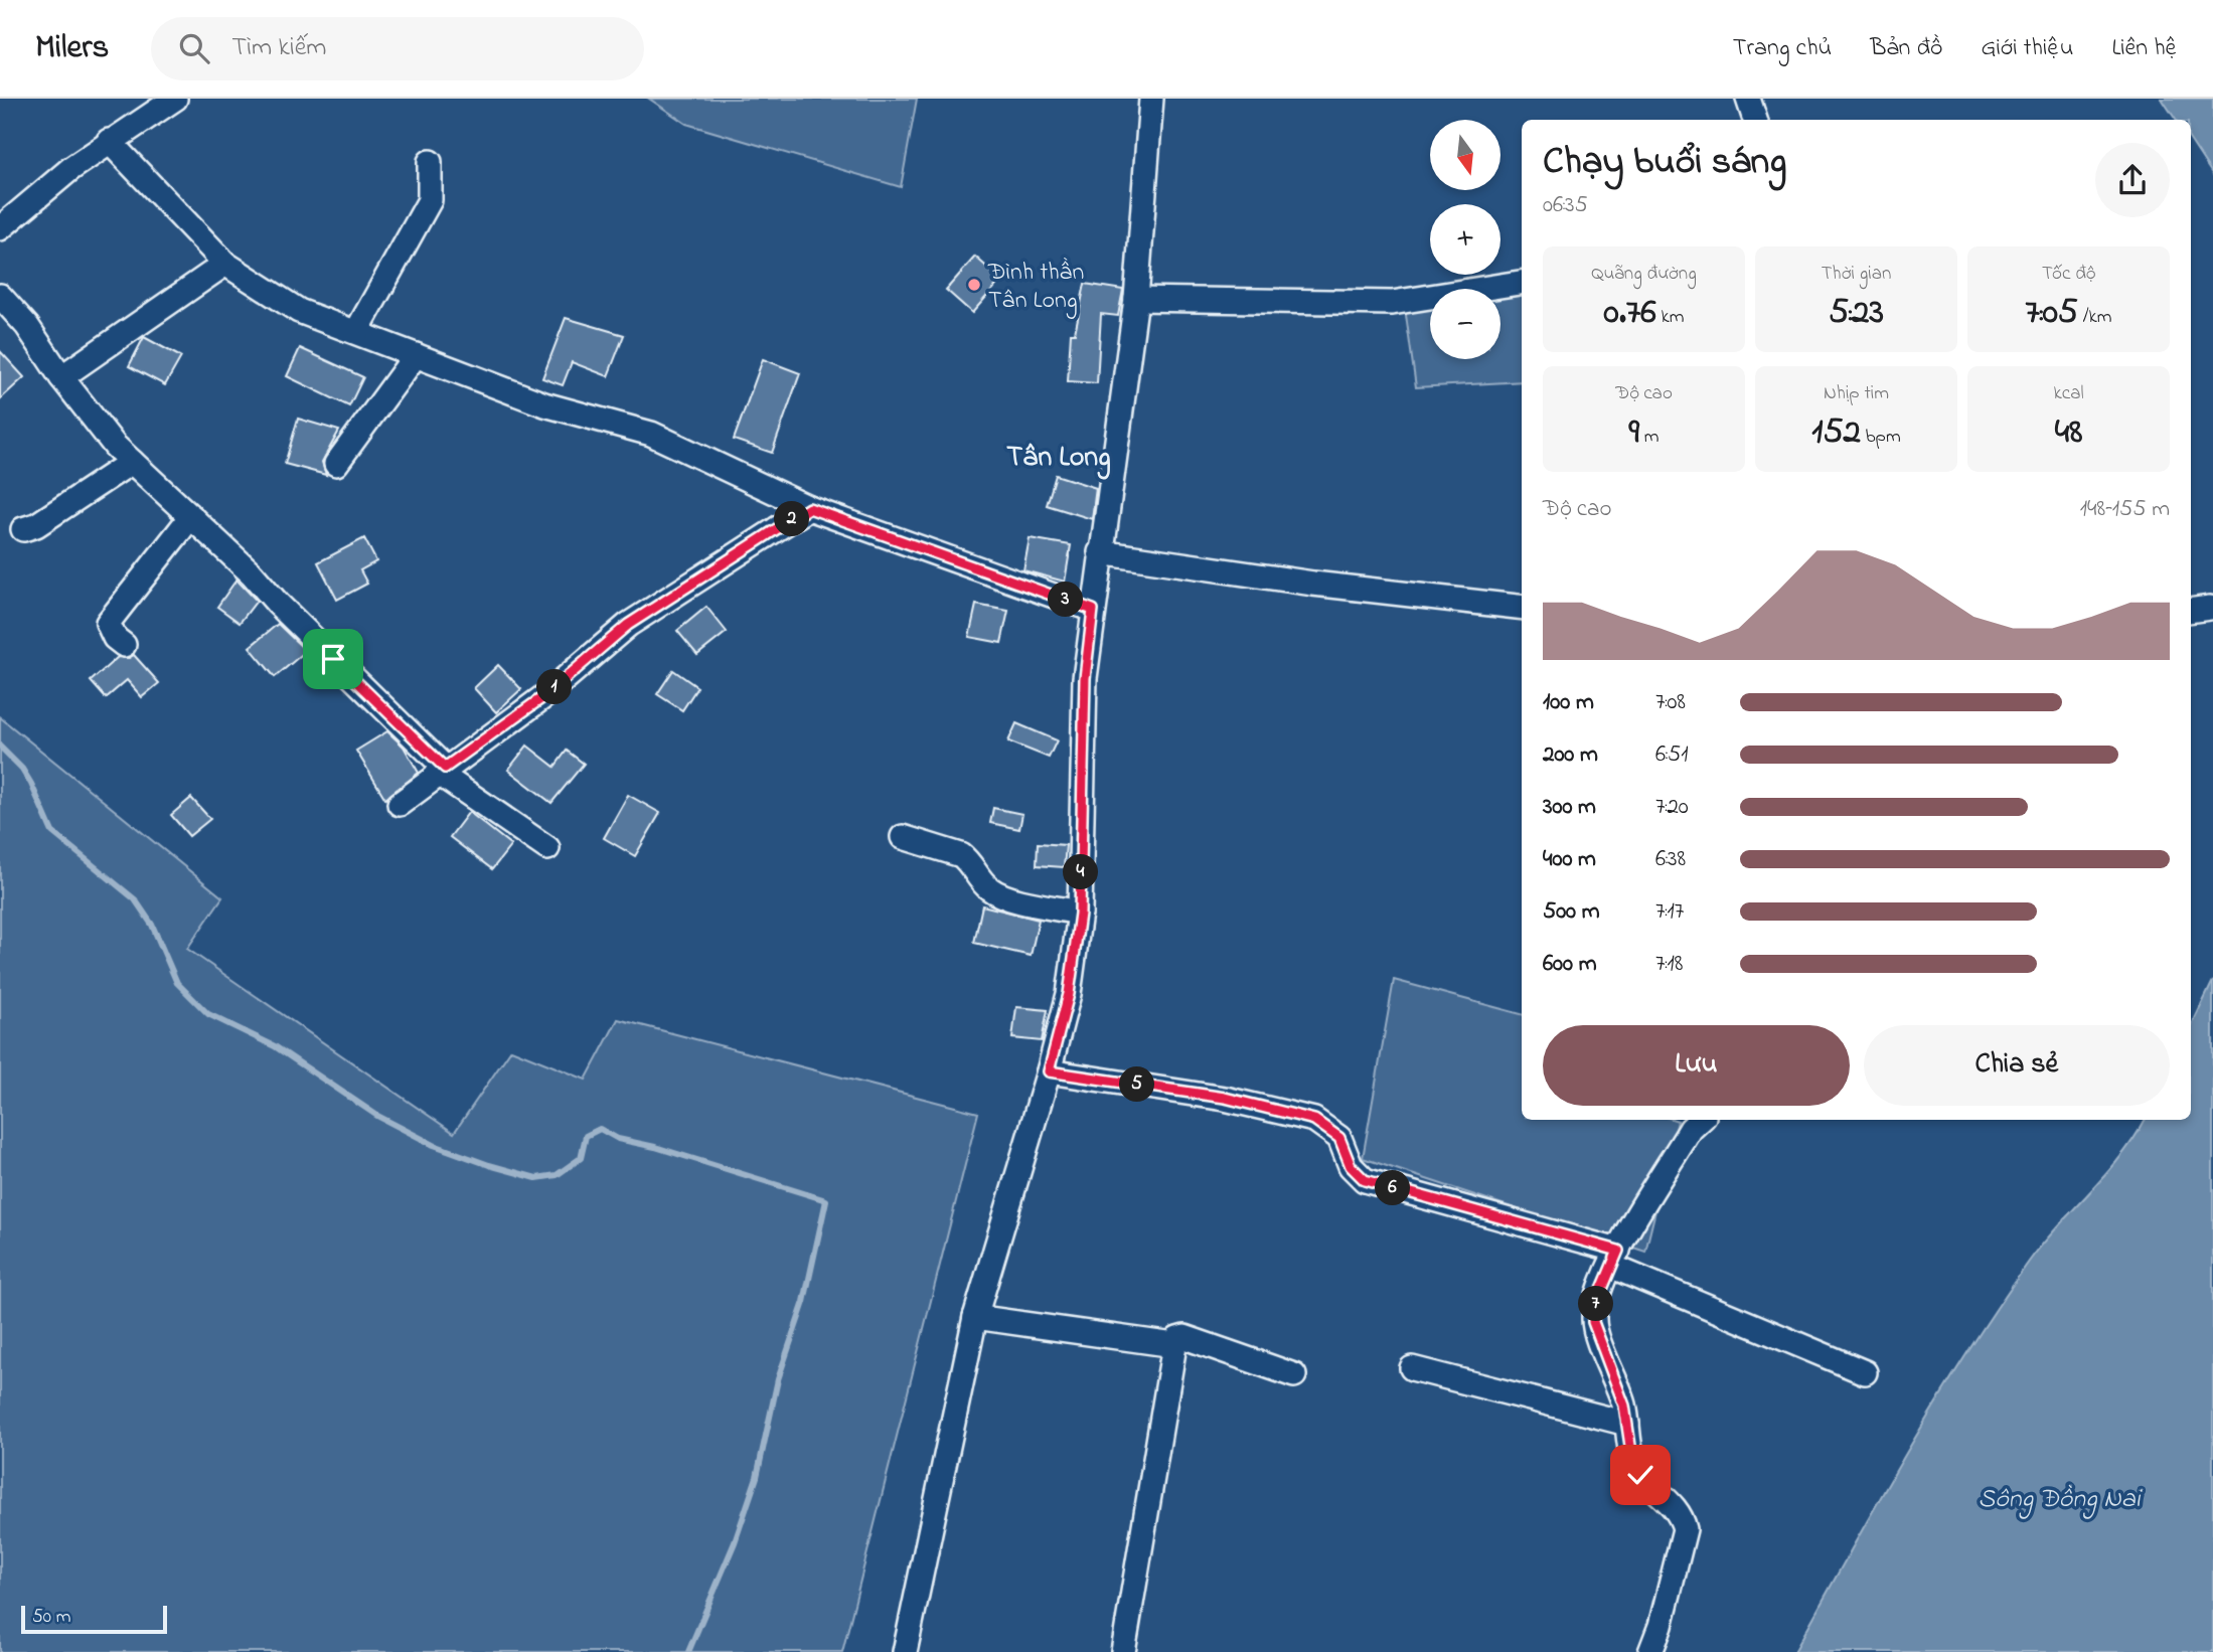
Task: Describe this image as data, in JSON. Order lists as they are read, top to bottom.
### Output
{
  "districts": ["Tân Long"],
  "water": ["Sông Đồng Nai"],
  "places": ["Đình thần Tân Long"],
  "scale_bar": "50 m",
  "north": "bottom",
  "page": {
    "header": "Milers",
    "search": "Tìm kiếm",
    "nav": [
      "Trang chủ",
      "Bản đồ",
      "Giới thiệu",
      "Liên hệ"
    ],
    "map_buttons": ["+", "−"],
    "heading": ["Chạy buổi sáng", "06:35"],
    "stats": [
      ["Quãng đường", "0.76 km"],
      ["Thời gian", "5:23"],
      ["Tốc độ", "7:05 /km"],
      ["Độ cao", "9 m"],
      ["Nhịp tim", "152 bpm"],
      ["kcal", "48"]
    ],
    "chart": ["Độ cao", "148–155 m"],
    "pins": [
      "2",
      "3",
      "1",
      "4",
      "5",
      "6",
      "7"
    ],
    "list": [
      {
        "name": "100 m",
        "note": "7:08"
      },
      {
        "name": "200 m",
        "note": "6:51"
      },
      {
        "name": "300 m",
        "note": "7:20"
      },
      {
        "name": "400 m",
        "note": "6:38"
      },
      {
        "name": "500 m",
        "note": "7:17"
      },
      {
        "name": "600 m",
        "note": "7:18"
      }
    ],
    "buttons": ["Lưu", "Chia sẻ"],
    "scale": "50 m"
  }
}
